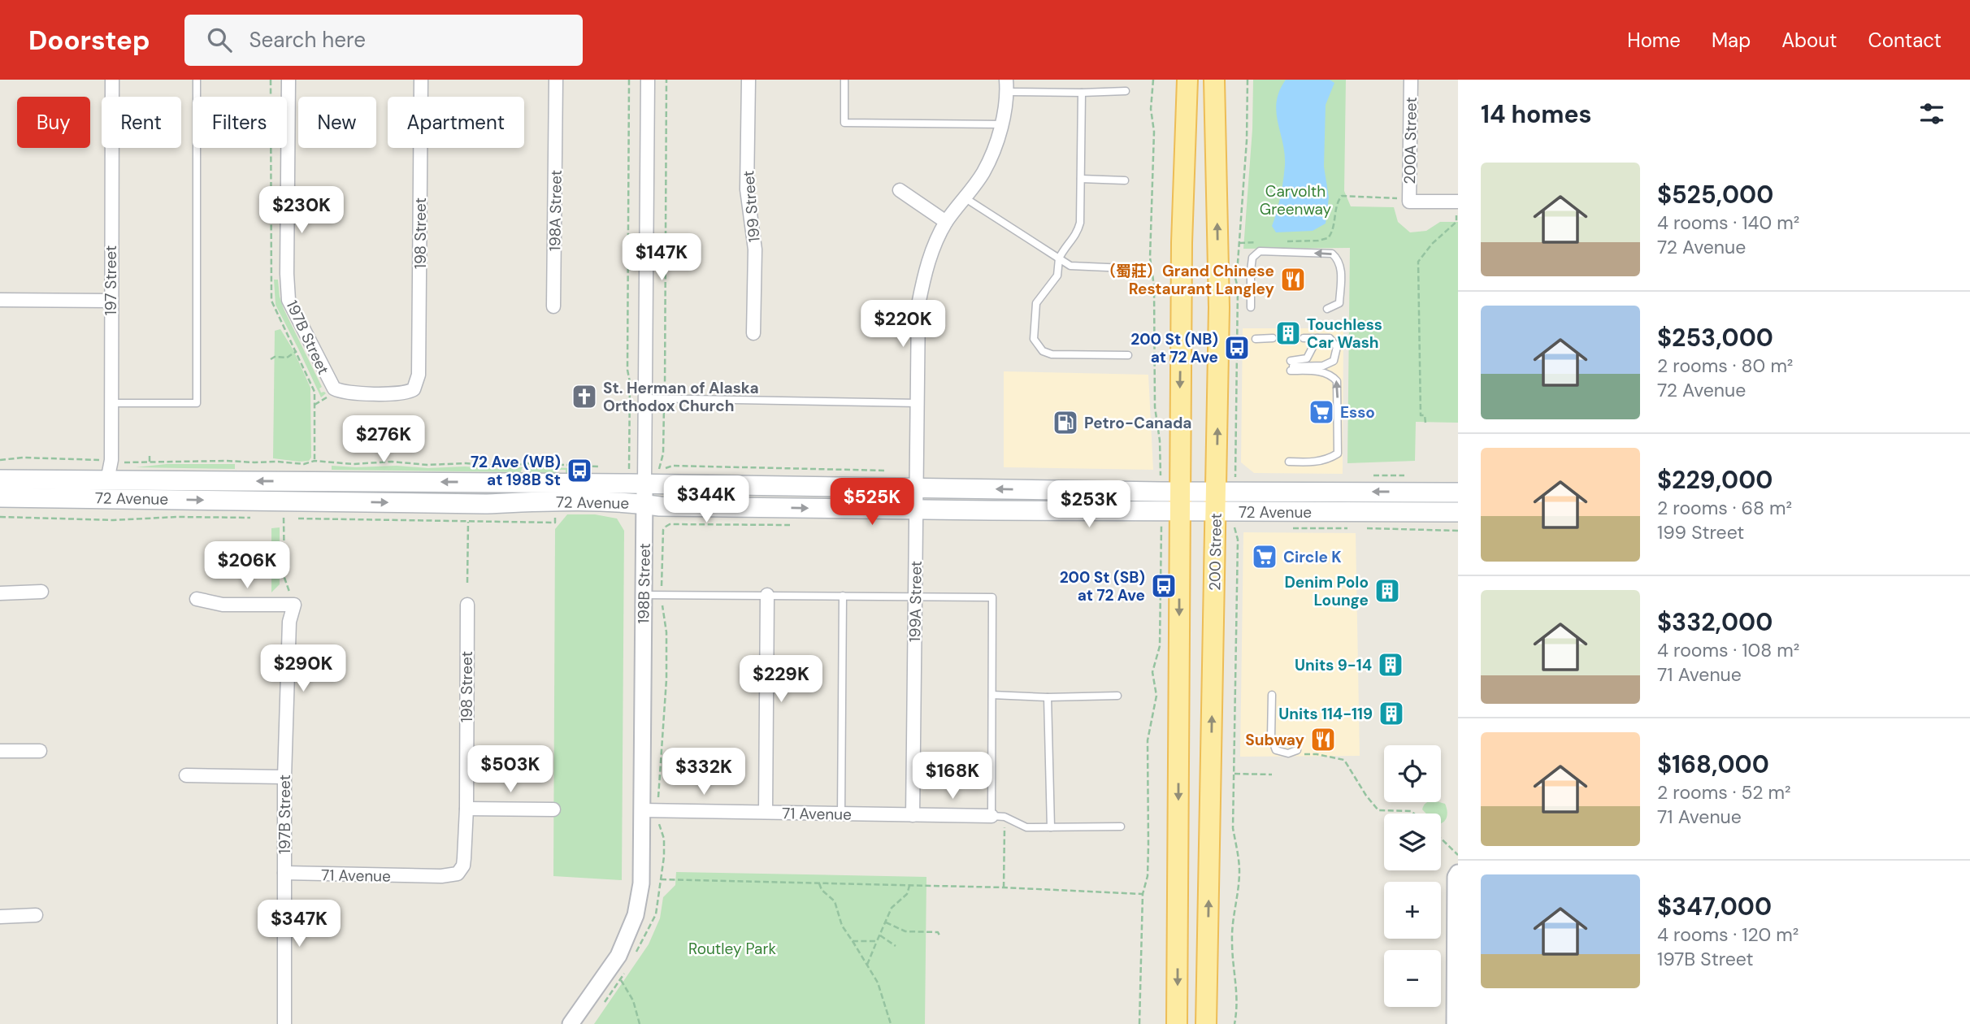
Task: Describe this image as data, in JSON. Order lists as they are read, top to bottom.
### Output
{
  "streets": {
    "main road": ["72 Avenue", "200 Street"],
    "street": [
      "200A Street",
      "199 Street",
      "198A Street",
      "198 Street",
      "197 Street",
      "197B Street",
      "198B Street",
      "199A Street",
      "71 Avenue"
    ]
  },
  "crossings": [
    ["198 Street", "197B Street"],
    ["198 Street", "71 Avenue"],
    ["197 Street", "72 Avenue"],
    ["197B Street", "71 Avenue"],
    ["72 Avenue", "200 Street"],
    ["72 Avenue", "198B Street"],
    ["72 Avenue", "199A Street"],
    ["198B Street", "71 Avenue"],
    ["199A Street", "71 Avenue"]
  ],
  "parks": ["Carvolth Greenway", "Routley Park"],
  "places": {
    "restaurant": ["（蜀莊）Grand Chinese Restaurant Langley", "Subway"],
    "building": [
      "Touchless Car Wash",
      "Denim Polo Lounge",
      "Units 9-14",
      "Units 114-119"
    ],
    "bus stop": ["200 St (NB) at 72 Ave", "72 Ave (WB) at 198B St", "200 St (SB) at 72 Ave"],
    "church": ["St. Herman of Alaska Orthodox Church"],
    "supermarket": ["Esso", "Circle K"],
    "fuel station": ["Petro-Canada"]
  },
  "page": {
    "header": "Doorstep",
    "search": "Search here",
    "nav": [
      "Home",
      "Map",
      "About",
      "Contact"
    ],
    "heading": "14 homes",
    "chip": [
      "Buy",
      "Rent",
      "Filters",
      "New",
      "Apartment"
    ],
    "list": [
      {
        "name": "$525,000",
        "note": "4 rooms · 140 m² · 72 Avenue"
      },
      {
        "name": "$253,000",
        "note": "2 rooms · 80 m² · 72 Avenue"
      },
      {
        "name": "$229,000",
        "note": "2 rooms · 68 m² · 199 Street"
      },
      {
        "name": "$332,000",
        "note": "4 rooms · 108 m² · 71 Avenue"
      },
      {
        "name": "$168,000",
        "note": "2 rooms · 52 m² · 71 Avenue"
      },
      {
        "name": "$347,000",
        "note": "4 rooms · 120 m² · 197B Street"
      }
    ],
    "price": [
      "$230K",
      "$147K",
      "$220K",
      "$276K",
      "$344K",
      "$525K",
      "$253K",
      "$206K",
      "$290K",
      "$229K",
      "$503K",
      "$332K",
      "$168K",
      "$347K"
    ],
    "map_buttons": ["+", "−"]
  }
}
